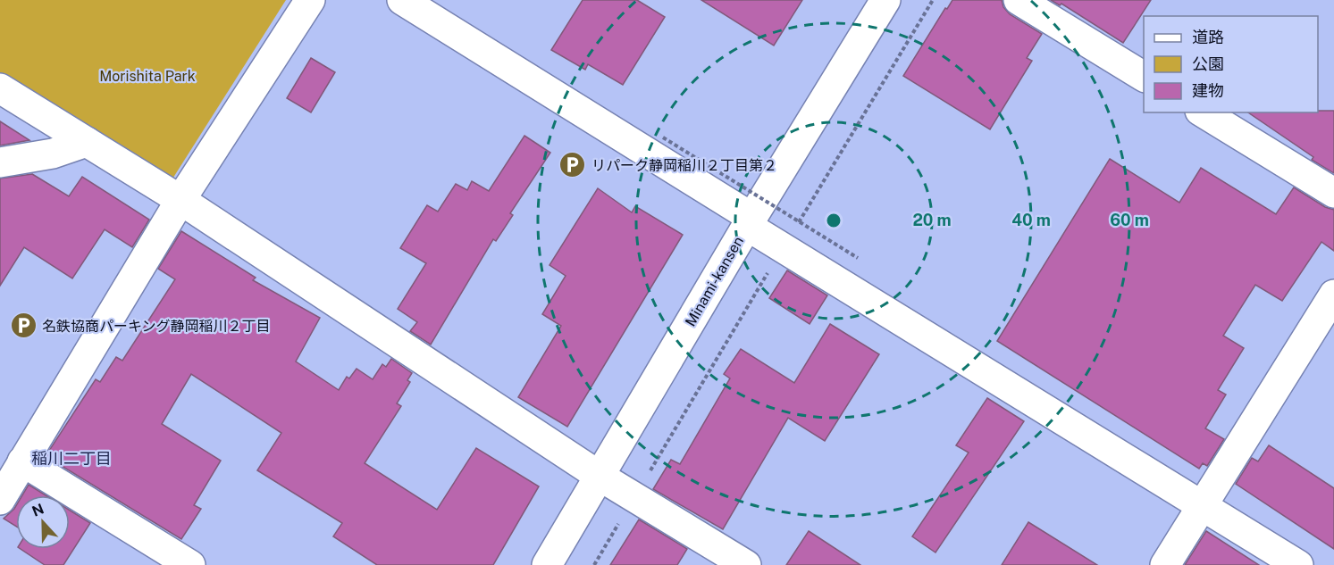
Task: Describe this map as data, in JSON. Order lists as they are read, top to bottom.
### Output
{
  "streets": {
    "street": ["Minami-kansen"]
  },
  "districts": ["稲川二丁目"],
  "parks": ["Morishita Park"],
  "places": {
    "parking": ["リパーク静岡稲川２丁目第２", "名鉄協商パーキング静岡稲川２丁目"]
  },
  "legend": ["道路", "公園", "建物"],
  "north": "top",
  "rings": ["20 m", "40 m", "60 m"]
}
